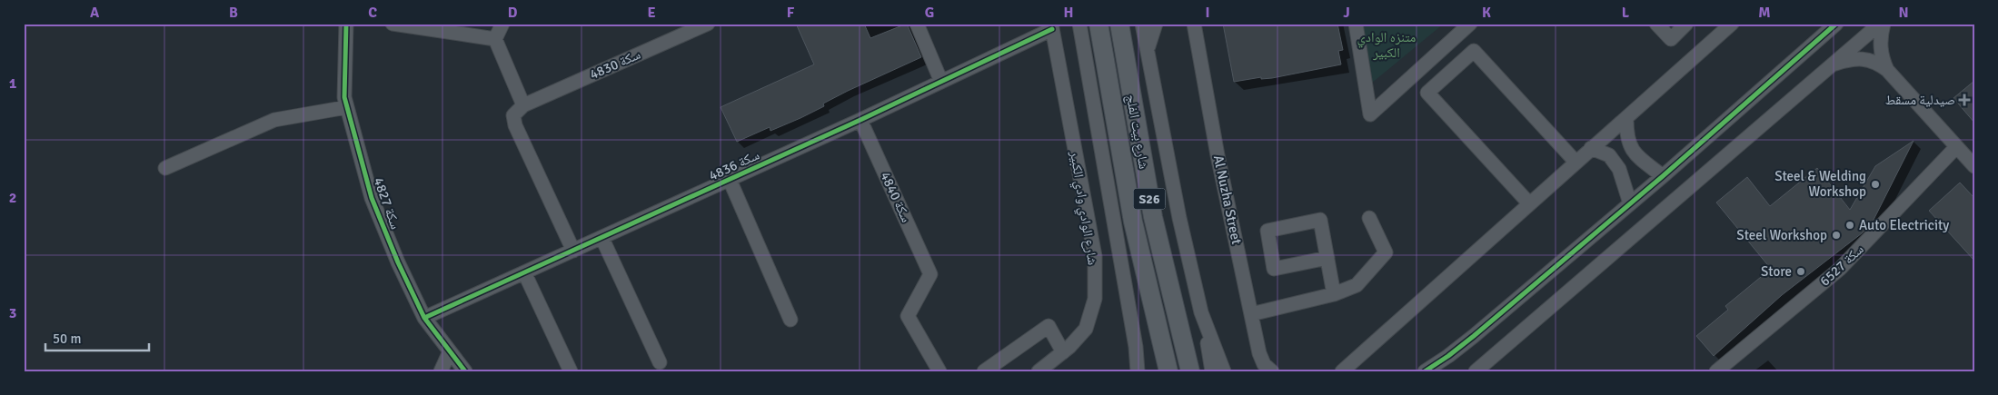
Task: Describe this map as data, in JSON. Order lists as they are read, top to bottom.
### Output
{
  "streets": {
    "main road": ["شارع بيت الفلج", "S26"],
    "street": [
      "سكة 4830",
      "سكة 4836",
      "سكة 4840",
      "Al Nuzha Street",
      "سكة 4827",
      "شارع الوادي وادي الكبير",
      "سكة 6527"
    ]
  },
  "crossings": [
    ["سكة 4836", "سكة 4840"],
    ["سكة 4836", "سكة 4827"],
    ["سكة 4836", "شارع الوادي وادي الكبير"]
  ],
  "parks": ["متنزه الوادي الكبير"],
  "places": {
    "health": ["صيدلية مسقط"],
    "other": [
      "Steel & Welding Workshop",
      "Auto Electricity",
      "Steel Workshop",
      "Store"
    ]
  },
  "scale_bar": "50 m",
  "grid": {
    "columns": [
      "A",
      "B",
      "C",
      "D",
      "E",
      "F",
      "G",
      "H",
      "I",
      "J",
      "K",
      "L",
      "M",
      "N"
    ],
    "rows": ["1", "2", "3"]
  }
}
